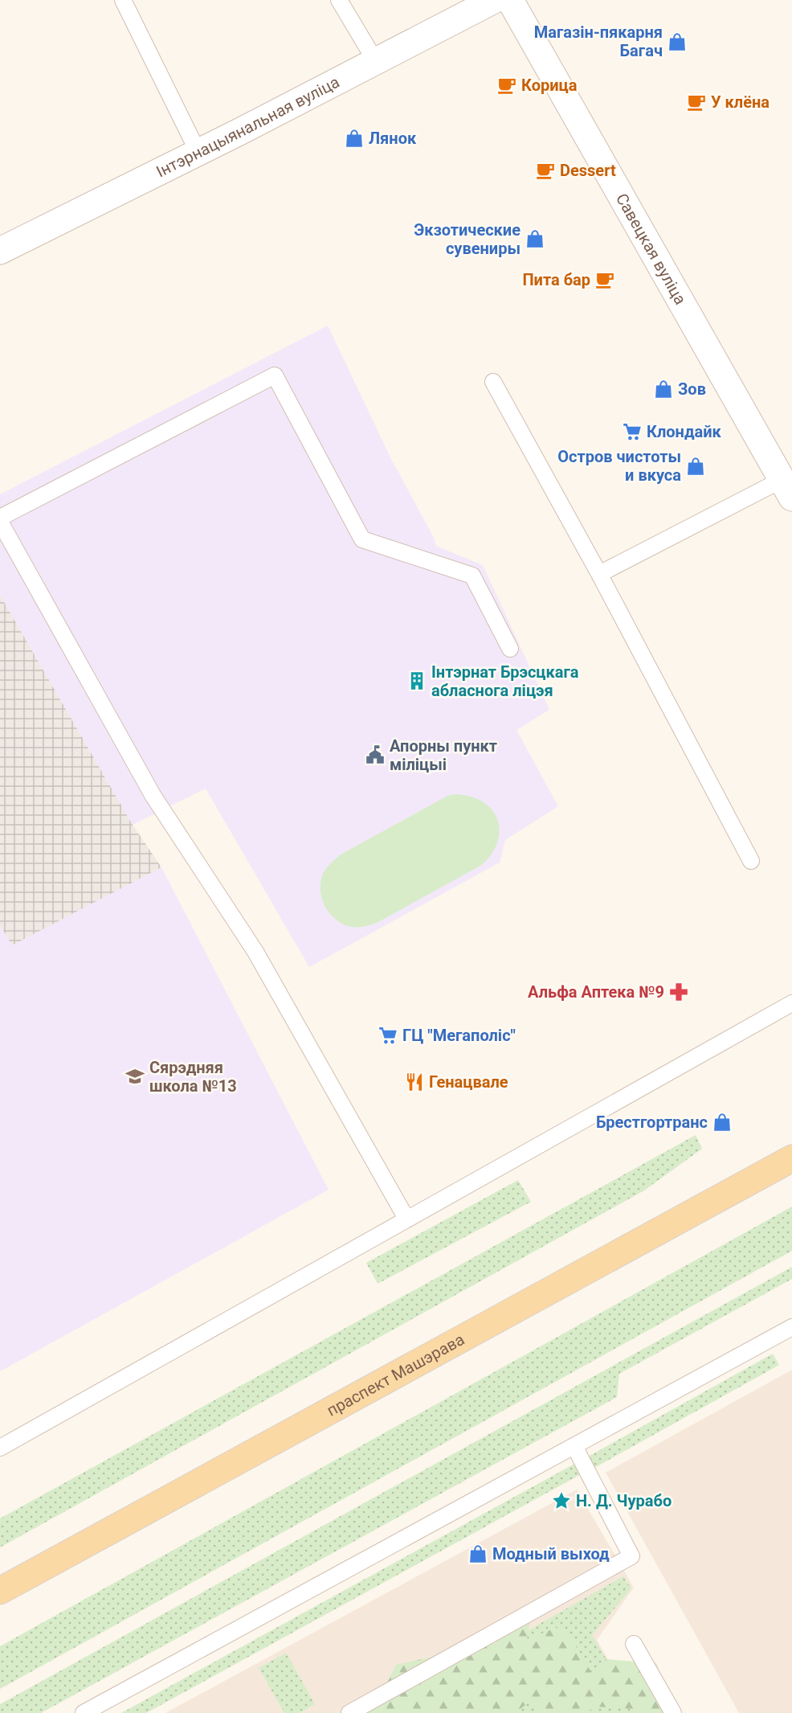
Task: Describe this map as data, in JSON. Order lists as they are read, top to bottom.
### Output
{
  "streets": {
    "main road": ["праспект Машэрава"],
    "street": ["Інтэрнацыянальная вуліца", "Савецкая вуліца"]
  },
  "places": {
    "shop": [
      "Магазін-пякарня Багач",
      "Лянок",
      "Экзотические сувениры",
      "Зов",
      "Остров чистоты и вкуса",
      "Брестгортранс",
      "Модный выход"
    ],
    "cafe": [
      "Корица",
      "У клёна",
      "Dessert",
      "Пита бар"
    ],
    "supermarket": ["Клондайк", "ГЦ \"Мегаполіс\""],
    "building": ["Інтэрнат Брэсцкага абласнога ліцэя"],
    "public building": ["Апорны пункт міліцыі"],
    "pharmacy": ["Альфа Аптека №9"],
    "school or university": ["Сярэдняя школа №13"],
    "restaurant": ["Генацвале"],
    "place": ["Н. Д. Чурабо"]
  }
}
